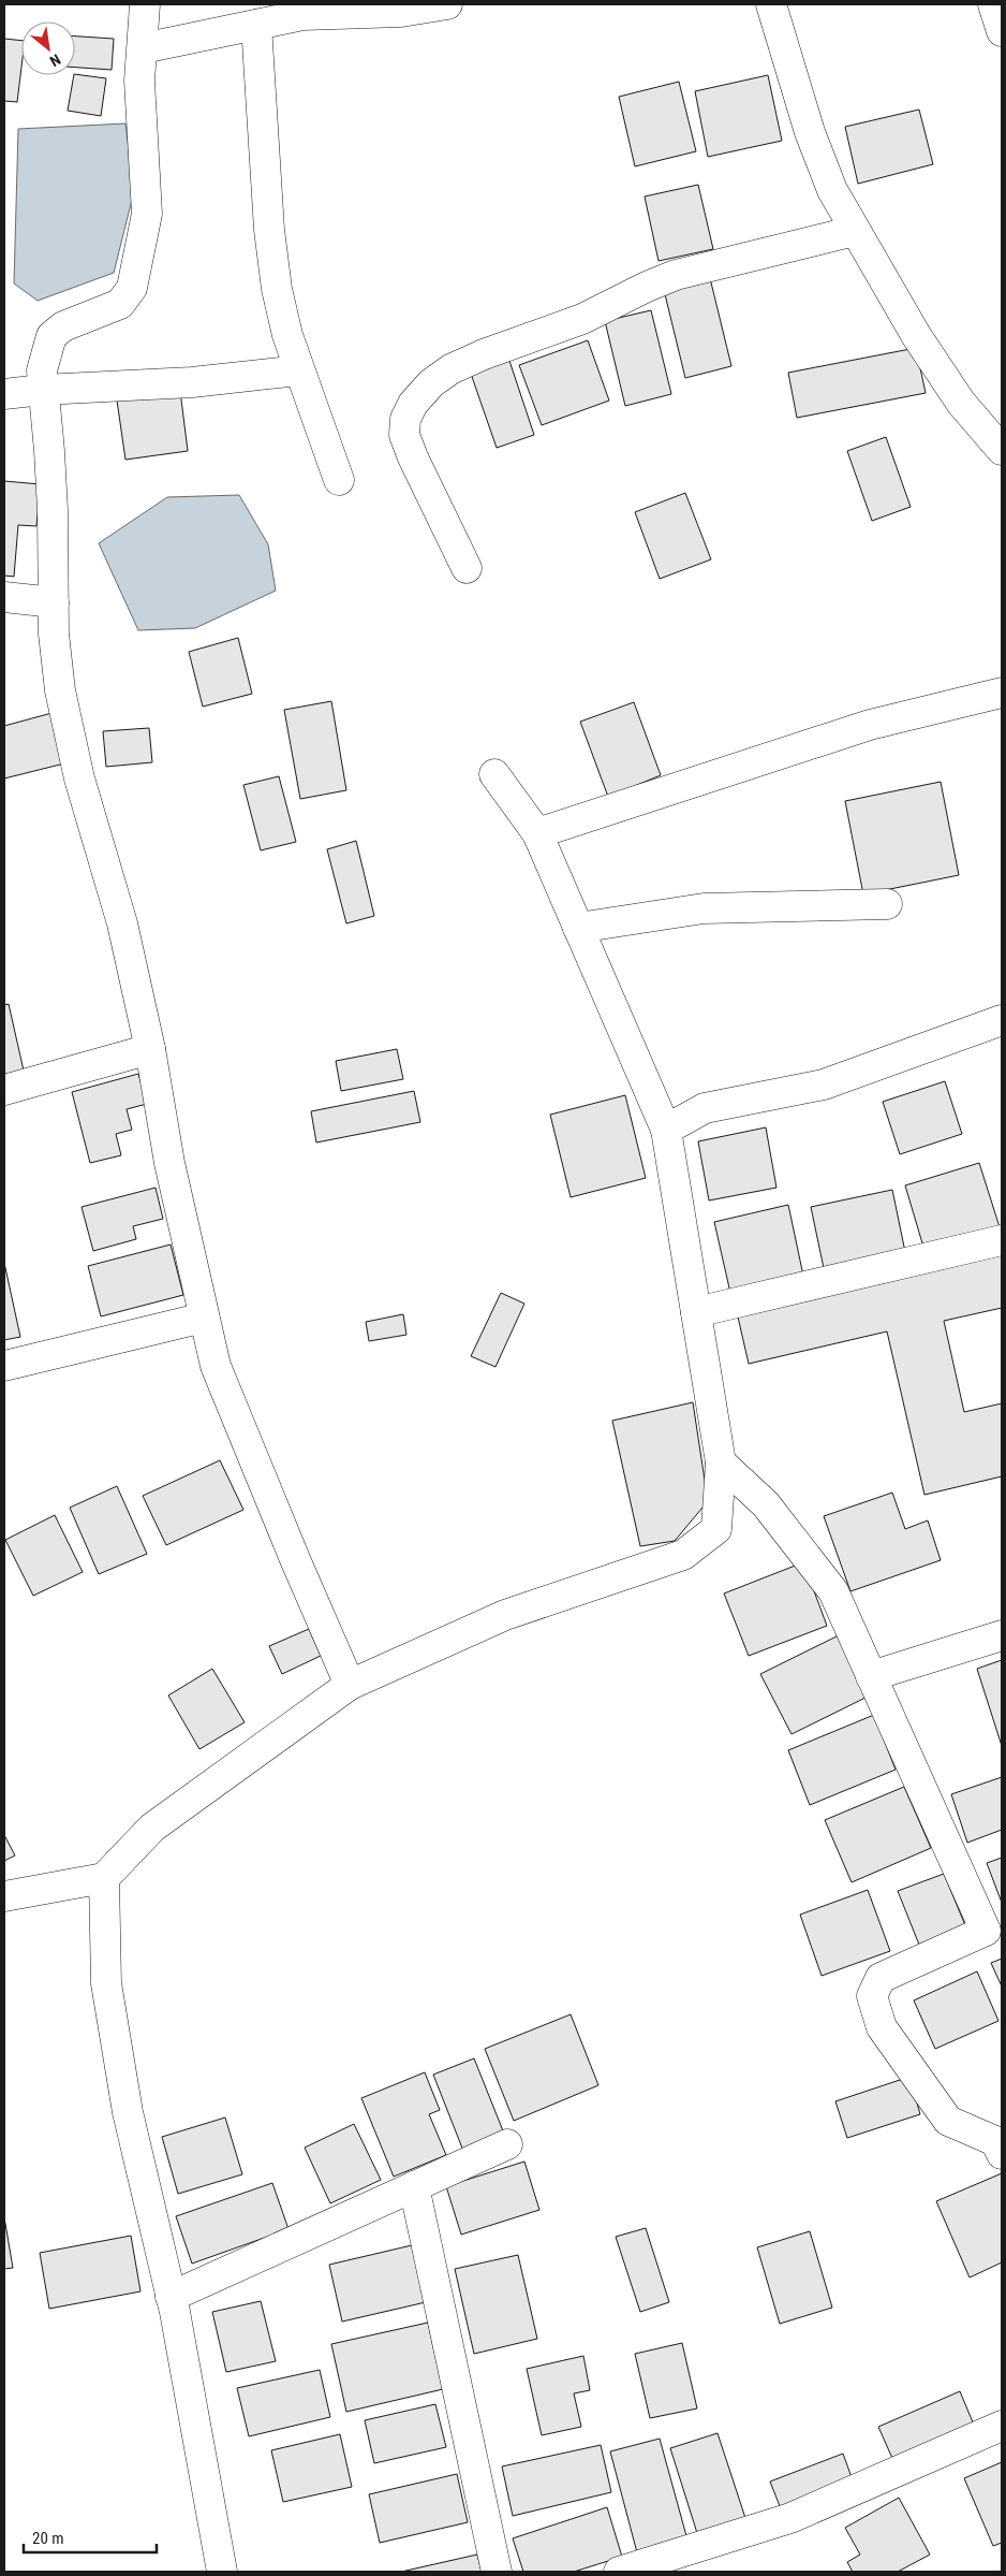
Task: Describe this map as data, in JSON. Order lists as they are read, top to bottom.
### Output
{
  "scale_bar": "20 m",
  "north": "bottom right"
}
